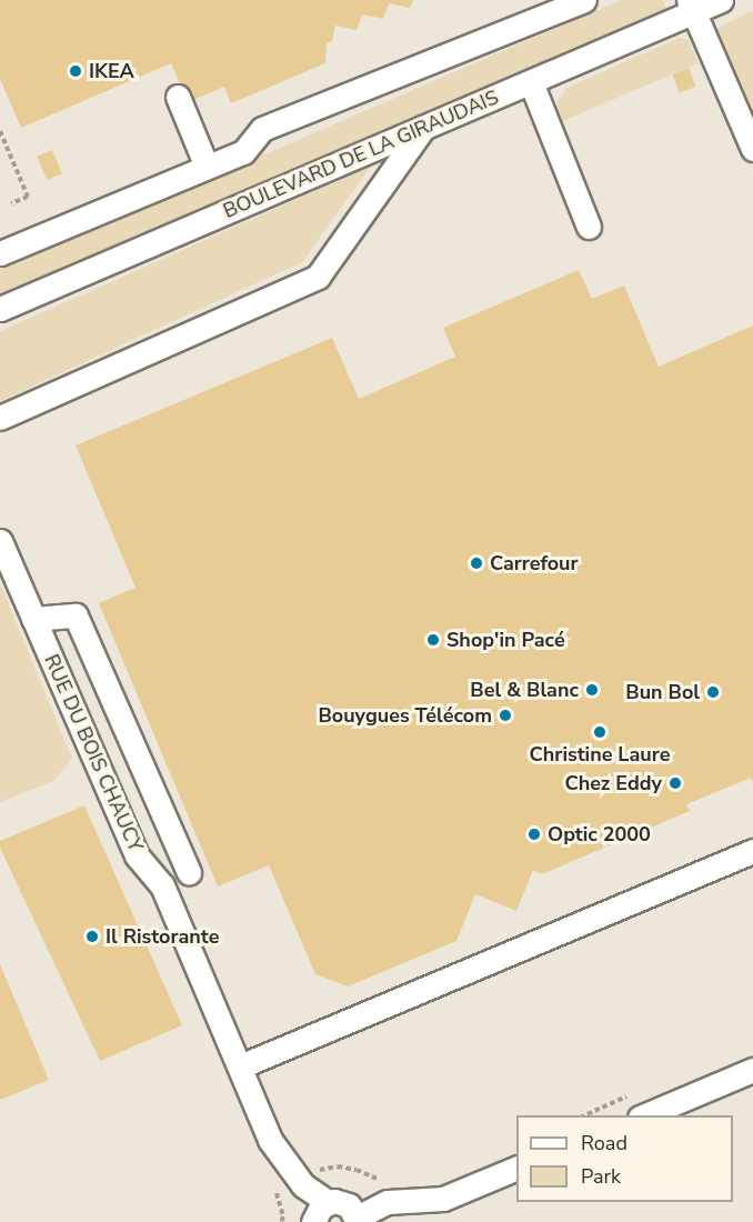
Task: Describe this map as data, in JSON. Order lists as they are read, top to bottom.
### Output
{
  "streets": {
    "lane": ["BOULEVARD DE LA GIRAUDAIS", "RUE DU BOIS CHAUCY"]
  },
  "places": [
    "IKEA",
    "Carrefour",
    "Shop'in Pacé",
    "Bel & Blanc",
    "Bun Bol",
    "Bouygues Télécom",
    "Christine Laure",
    "Chez Eddy",
    "Optic 2000",
    "Il Ristorante"
  ],
  "legend": ["Road", "Park"]
}
